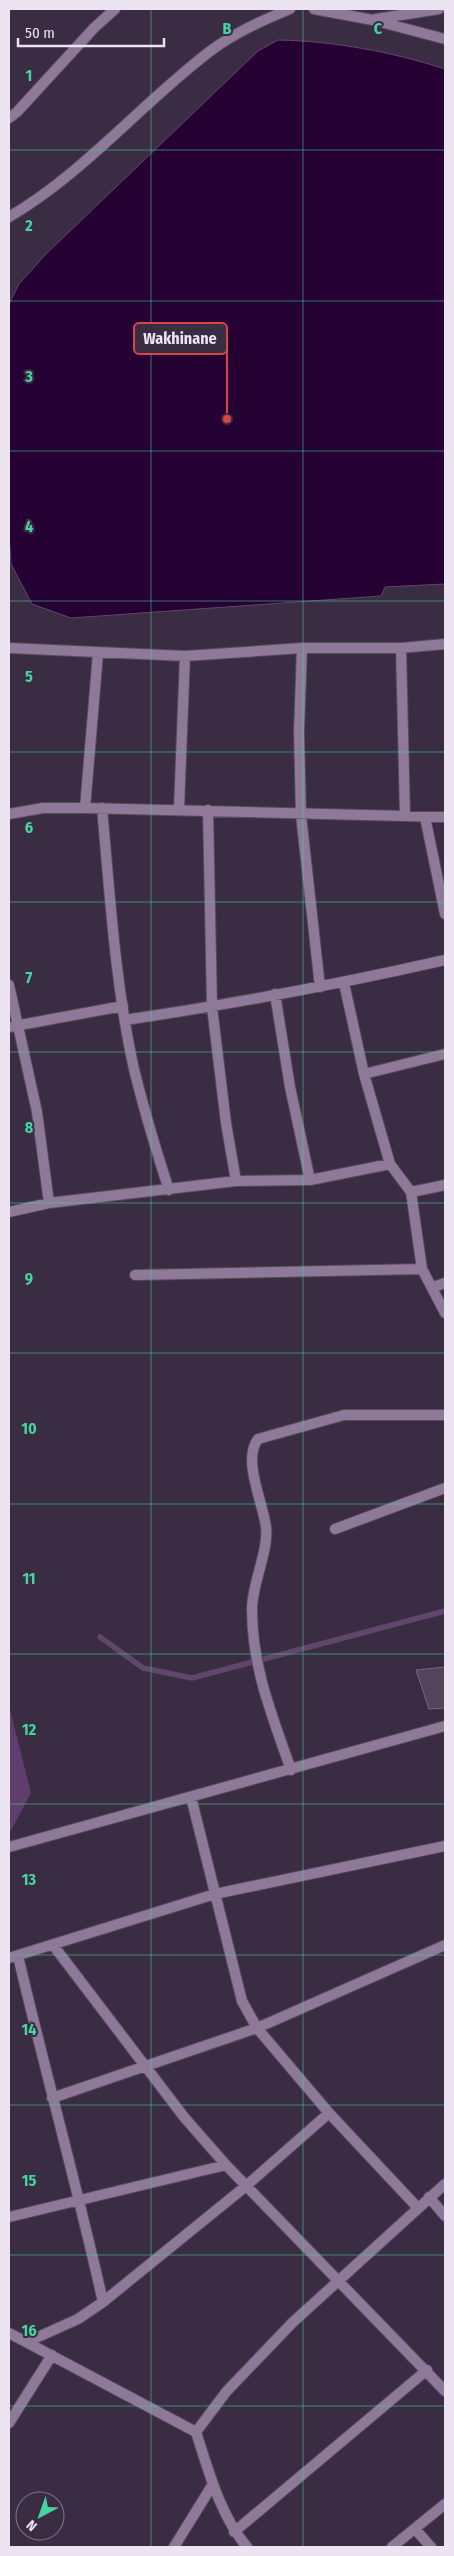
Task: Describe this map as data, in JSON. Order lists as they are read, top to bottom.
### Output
{
  "places": ["Wakhinane"],
  "scale_bar": "50 m",
  "north": "bottom left",
  "grid": {
    "columns": ["B", "C"],
    "rows": [
      "1",
      "2",
      "3",
      "4",
      "5",
      "6",
      "7",
      "8",
      "9",
      "10",
      "11",
      "12",
      "13",
      "14",
      "15",
      "16"
    ]
  }
}
